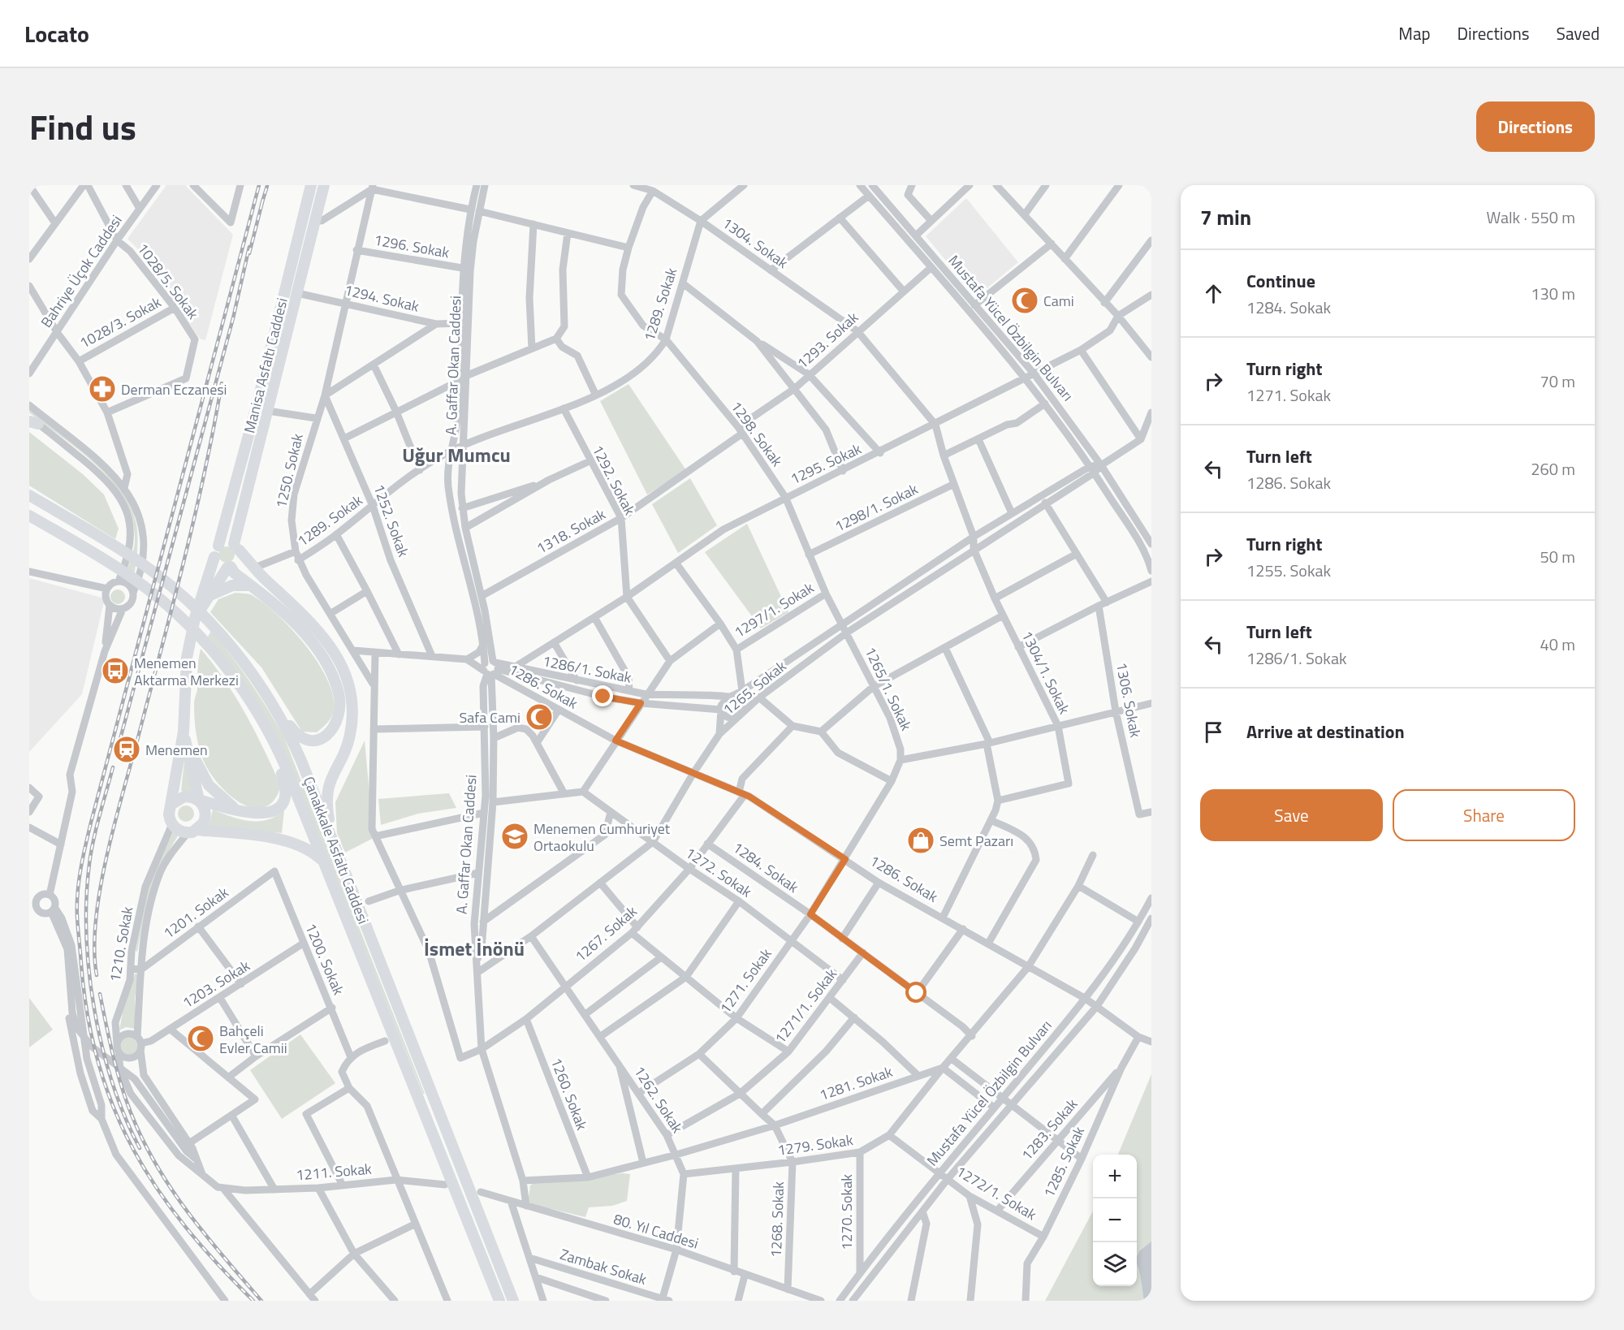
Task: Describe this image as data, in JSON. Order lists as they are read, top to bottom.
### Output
{
  "streets": {
    "highway": ["Manisa Asfaltı Caddesi", "Çanakkale Asfaltı Caddesi"],
    "street": [
      "1304. Sokak",
      "1296. Sokak",
      "Bahriye Üçok Caddesi",
      "1028/5. Sokak",
      "1294. Sokak",
      "1289. Sokak",
      "1028/3. Sokak",
      "Mustafa Yücel Özbilgin Bulvarı",
      "1293. Sokak",
      "A. Gaffar Okan Caddesi",
      "1298. Sokak",
      "1295. Sokak",
      "1250. Sokak",
      "1292. Sokak",
      "1298/1. Sokak",
      "1252. Sokak",
      "1318. Sokak",
      "1297/1. Sokak",
      "1286/1. Sokak",
      "1304/1. Sokak",
      "1286. Sokak",
      "1265. Sokak",
      "1265/1. Sokak",
      "1306. Sokak",
      "1284. Sokak",
      "1272. Sokak",
      "1201. Sokak",
      "1267. Sokak",
      "1210. Sokak",
      "1200. Sokak",
      "1271. Sokak",
      "1203. Sokak",
      "1271/1. Sokak",
      "1281. Sokak",
      "1260. Sokak",
      "1262. Sokak",
      "1283. Sokak",
      "1279. Sokak",
      "1285. Sokak",
      "1211. Sokak",
      "1272/1. Sokak",
      "1270. Sokak",
      "1268. Sokak",
      "80. Yıl Caddesi",
      "Zambak Sokak"
    ]
  },
  "crossings": [
    ["1304. Sokak", "1289. Sokak"],
    ["1304. Sokak", "1293. Sokak"],
    ["1304. Sokak", "1298. Sokak"],
    ["1304. Sokak", "1295. Sokak"],
    ["1296. Sokak", "A. Gaffar Okan Caddesi"],
    ["1296. Sokak", "1250. Sokak"],
    ["Bahriye Üçok Caddesi", "1028/5. Sokak"],
    ["1028/5. Sokak", "1028/3. Sokak"],
    ["1294. Sokak", "Manisa Asfaltı Caddesi"],
    ["1294. Sokak", "A. Gaffar Okan Caddesi"],
    ["1294. Sokak", "1250. Sokak"],
    ["1289. Sokak", "A. Gaffar Okan Caddesi"],
    ["1289. Sokak", "1298. Sokak"],
    ["1289. Sokak", "1250. Sokak"],
    ["1289. Sokak", "1292. Sokak"],
    ["1289. Sokak", "1252. Sokak"],
    ["Mustafa Yücel Özbilgin Bulvarı", "1293. Sokak"],
    ["Mustafa Yücel Özbilgin Bulvarı", "1295. Sokak"],
    ["Mustafa Yücel Özbilgin Bulvarı", "1286. Sokak"],
    ["Mustafa Yücel Özbilgin Bulvarı", "1265. Sokak"],
    ["Mustafa Yücel Özbilgin Bulvarı", "1272/1. Sokak"],
    ["Mustafa Yücel Özbilgin Bulvarı", "1270. Sokak"],
    ["1293. Sokak", "1298. Sokak"],
    ["1293. Sokak", "1318. Sokak"],
    ["A. Gaffar Okan Caddesi", "1318. Sokak"],
    ["A. Gaffar Okan Caddesi", "1286/1. Sokak"],
    ["A. Gaffar Okan Caddesi", "1286. Sokak"],
    ["A. Gaffar Okan Caddesi", "1265. Sokak"],
    ["A. Gaffar Okan Caddesi", "1267. Sokak"],
    ["A. Gaffar Okan Caddesi", "1281. Sokak"],
    ["A. Gaffar Okan Caddesi", "80. Yıl Caddesi"],
    ["1298. Sokak", "1295. Sokak"],
    ["1298. Sokak", "1298/1. Sokak"],
    ["1298. Sokak", "1318. Sokak"],
    ["1298. Sokak", "1297/1. Sokak"],
    ["1298. Sokak", "1265. Sokak"],
    ["1298. Sokak", "1265/1. Sokak"],
    ["1295. Sokak", "1292. Sokak"],
    ["1295. Sokak", "1286/1. Sokak"],
    ["1250. Sokak", "1252. Sokak"],
    ["1250. Sokak", "1267. Sokak"],
    ["1292. Sokak", "1318. Sokak"],
    ["1286/1. Sokak", "1286. Sokak"],
    ["1286/1. Sokak", "1265. Sokak"],
    ["1304/1. Sokak", "1265. Sokak"],
    ["1286. Sokak", "1265. Sokak"],
    ["1286. Sokak", "1267. Sokak"],
    ["1286. Sokak", "1271. Sokak"],
    ["1286. Sokak", "1281. Sokak"],
    ["1286. Sokak", "1285. Sokak"],
    ["1265. Sokak", "1265/1. Sokak"],
    ["1265. Sokak", "1272. Sokak"],
    ["1265. Sokak", "1262. Sokak"],
    ["1284. Sokak", "1267. Sokak"],
    ["1284. Sokak", "1271. Sokak"],
    ["1284. Sokak", "1271/1. Sokak"],
    ["1284. Sokak", "1281. Sokak"],
    ["1272. Sokak", "1267. Sokak"],
    ["1272. Sokak", "1271. Sokak"],
    ["1272. Sokak", "1271/1. Sokak"],
    ["1201. Sokak", "1210. Sokak"],
    ["1201. Sokak", "1200. Sokak"],
    ["1267. Sokak", "1260. Sokak"],
    ["1267. Sokak", "1262. Sokak"],
    ["1210. Sokak", "1203. Sokak"],
    ["1200. Sokak", "1203. Sokak"],
    ["1271. Sokak", "1262. Sokak"],
    ["1271/1. Sokak", "1262. Sokak"],
    ["1281. Sokak", "1260. Sokak"],
    ["1281. Sokak", "1262. Sokak"],
    ["1281. Sokak", "1279. Sokak"],
    ["1281. Sokak", "1268. Sokak"],
    ["1262. Sokak", "1279. Sokak"],
    ["1262. Sokak", "80. Yıl Caddesi"],
    ["1262. Sokak", "Zambak Sokak"],
    ["1283. Sokak", "1285. Sokak"],
    ["1283. Sokak", "1272/1. Sokak"],
    ["1279. Sokak", "1272/1. Sokak"],
    ["1279. Sokak", "1270. Sokak"],
    ["1279. Sokak", "1268. Sokak"],
    ["1285. Sokak", "1272/1. Sokak"],
    ["1268. Sokak", "80. Yıl Caddesi"]
  ],
  "districts": ["Uğur Mumcu", "İsmet İnönü"],
  "places": {
    "mosque": ["Cami", "Safa Cami", "Bahçeli Evler Camii"],
    "pharmacy": ["Derman Eczanesi"],
    "bus stop": ["Menemen Aktarma Merkezi"],
    "station": ["Menemen"],
    "school or university": ["Menemen Cumhuriyet Ortaokulu"],
    "shop": ["Semt Pazarı"]
  },
  "page": {
    "header": "Locato",
    "nav": ["Map", "Directions", "Saved"],
    "title": "Find us",
    "buttons": [
      "Directions",
      ["Save", "Share"]
    ],
    "heading": ["7 min", "Walk · 550 m"],
    "list": [
      ["Continue", "1284. Sokak", "130 m"],
      ["Turn right", "1271. Sokak", "70 m"],
      ["Turn left", "1286. Sokak", "260 m"],
      ["Turn right", "1255. Sokak", "50 m"],
      ["Turn left", "1286/1. Sokak", "40 m"],
      "Arrive at destination"
    ],
    "map_buttons": ["+", "−"]
  }
}
